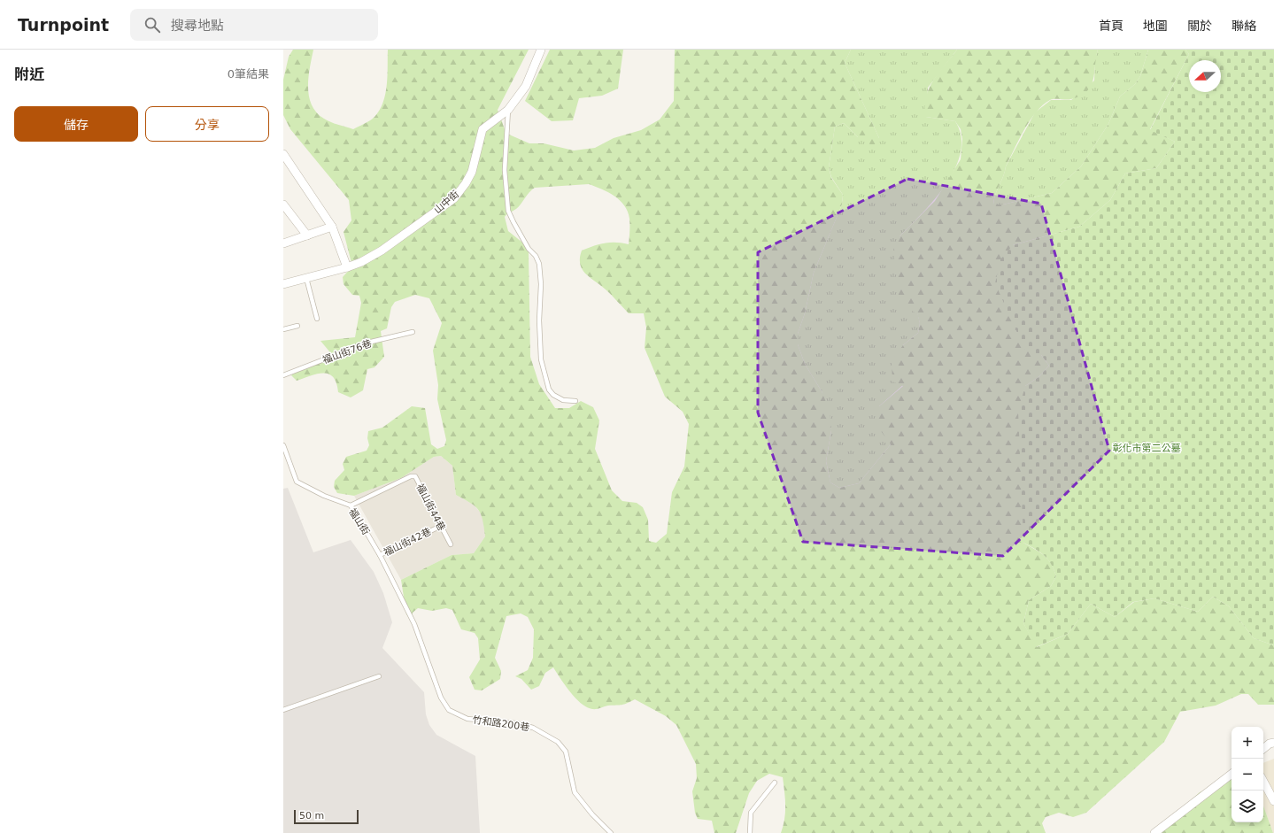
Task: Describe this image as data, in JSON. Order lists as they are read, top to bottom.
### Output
{
  "streets": {
    "street": ["山中街"],
    "lane": [
      "福山街76巷",
      "福山街44巷",
      "福山街",
      "福山街42巷",
      "竹和路200巷"
    ]
  },
  "crossings": [
    ["福山街44巷", "福山街"],
    ["福山街", "福山街42巷"],
    ["福山街", "竹和路200巷"]
  ],
  "parks": ["彰化市第二公墓"],
  "scale_bar": "50 m",
  "north": "left",
  "page": {
    "header": "Turnpoint",
    "search": "搜尋地點",
    "nav": [
      "首頁",
      "地圖",
      "關於",
      "聯絡"
    ],
    "heading": ["附近", "0筆結果"],
    "buttons": ["儲存", "分享"],
    "map_buttons": ["+", "−"],
    "scale": "50 m"
  }
}
